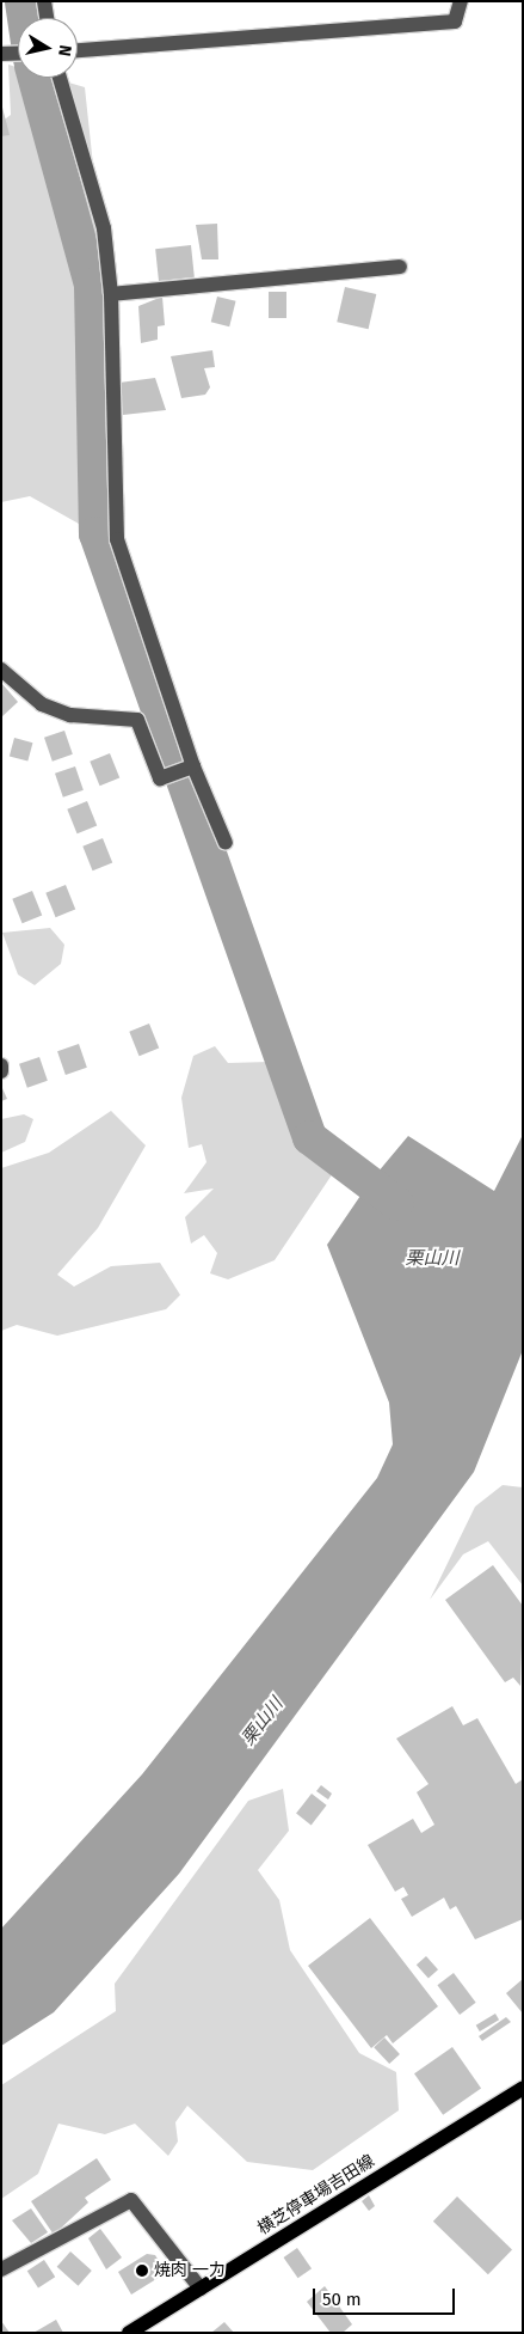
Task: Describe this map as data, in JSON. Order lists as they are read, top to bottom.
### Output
{
  "streets": {
    "main road": ["横芝停車場吉田線"]
  },
  "water": ["栗山川"],
  "places": ["焼肉 一力"],
  "scale_bar": "50 m",
  "north": "right"
}
